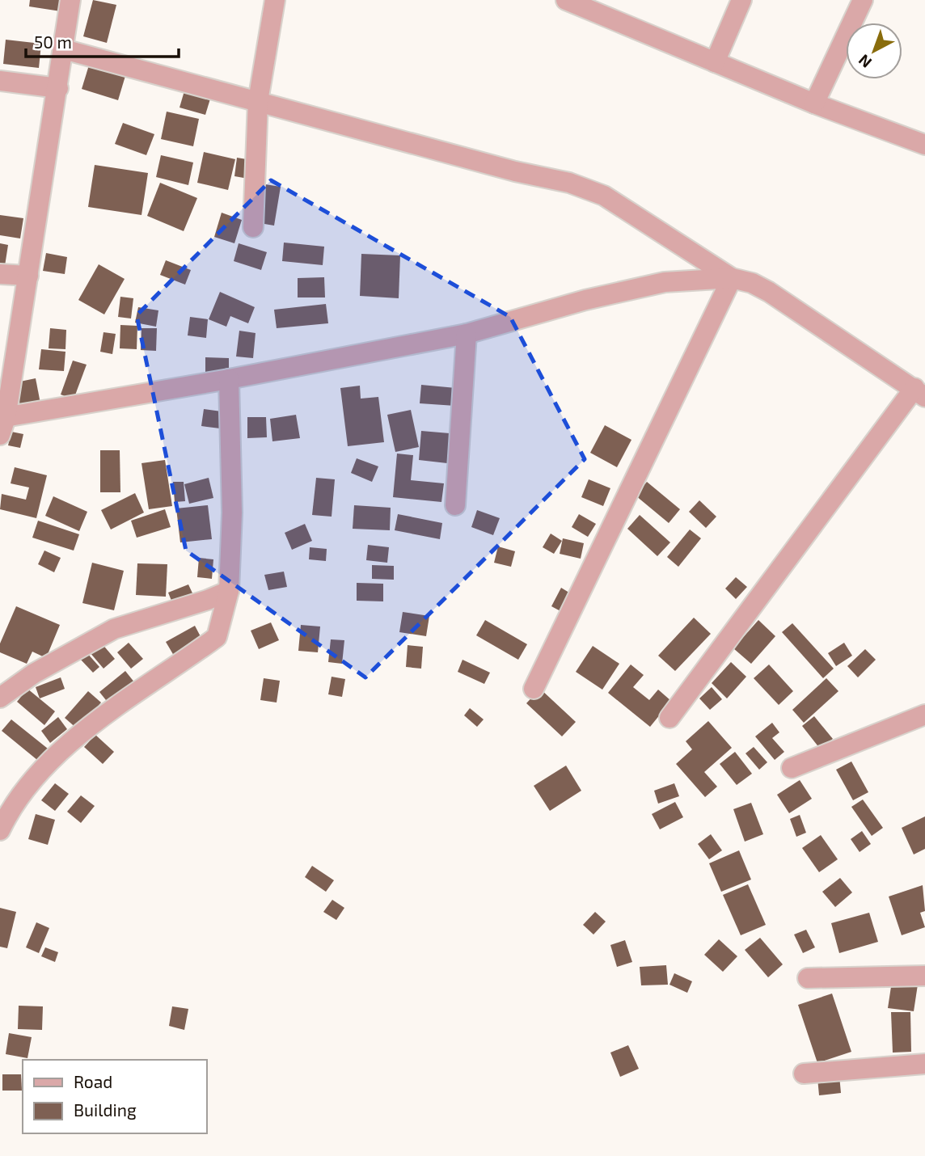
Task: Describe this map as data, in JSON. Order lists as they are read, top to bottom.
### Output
{
  "legend": ["Road", "Building"],
  "scale_bar": "50 m",
  "north": "bottom left"
}
